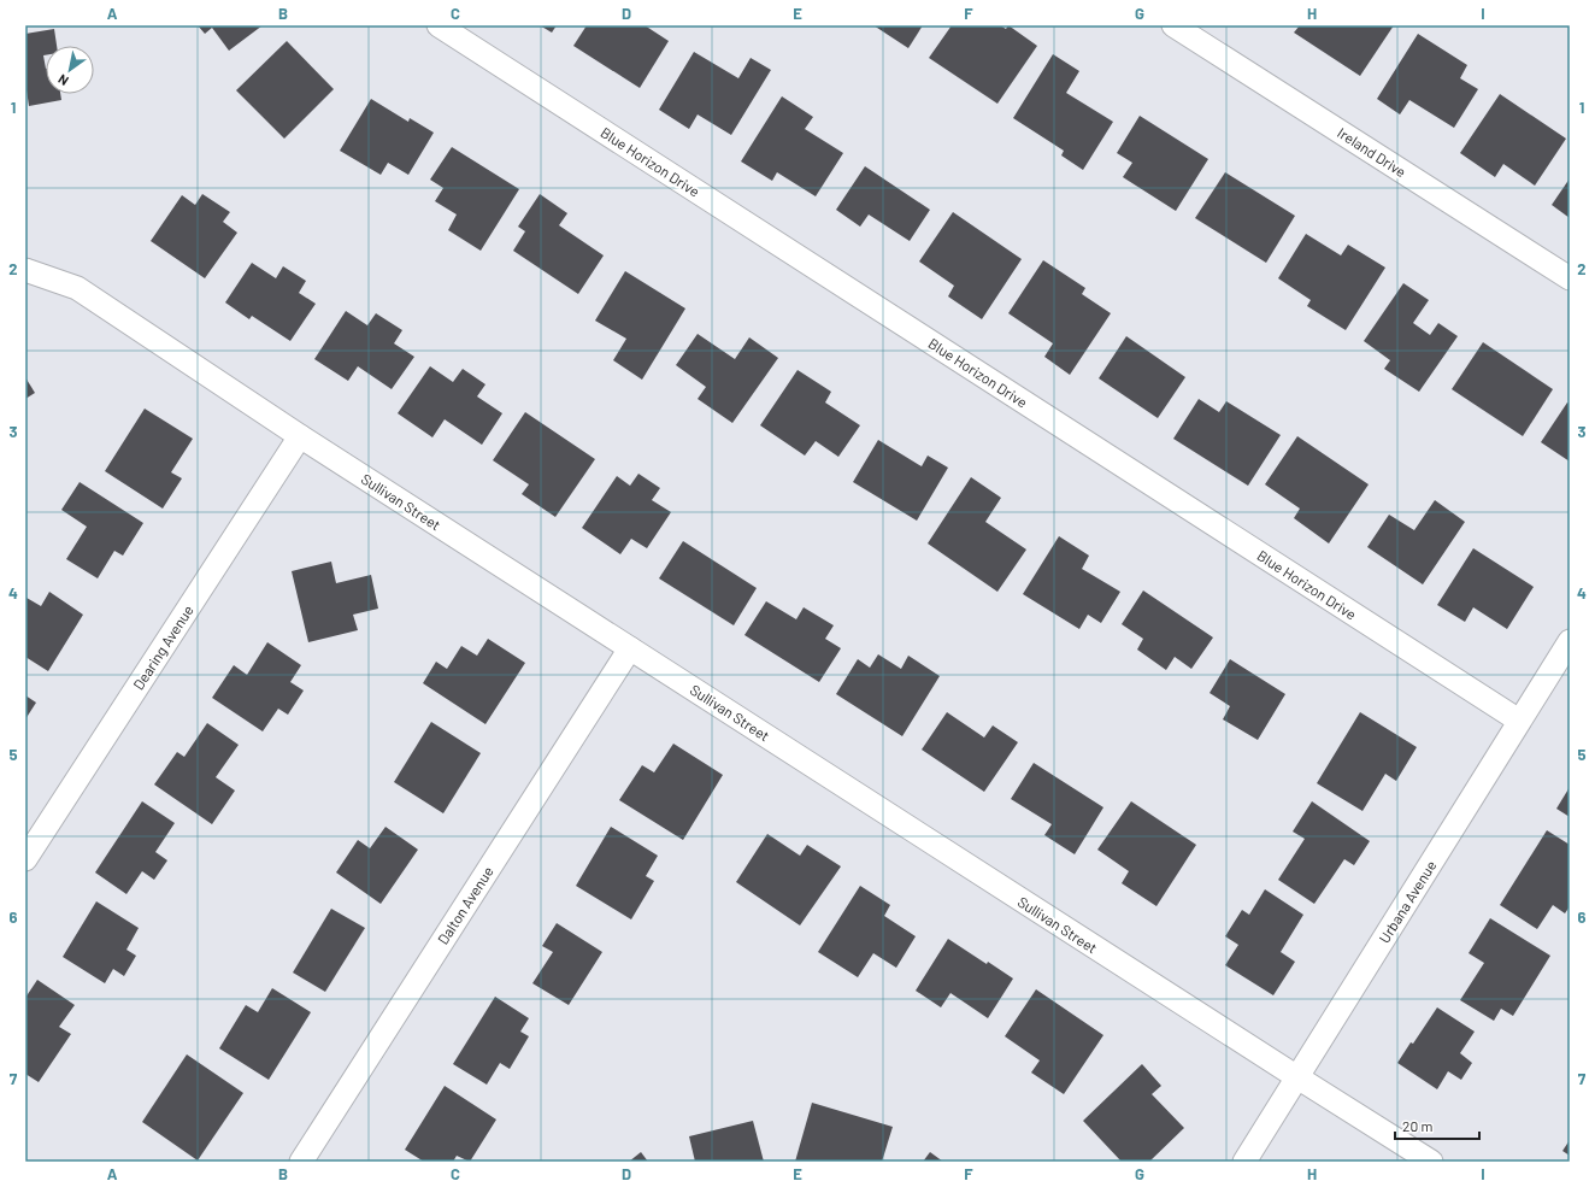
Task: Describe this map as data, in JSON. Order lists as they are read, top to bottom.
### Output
{
  "streets": {
    "street": [
      "Ireland Drive",
      "Blue Horizon Drive",
      "Sullivan Street",
      "Dearing Avenue",
      "Urbana Avenue",
      "Dalton Avenue"
    ]
  },
  "crossings": [
    ["Blue Horizon Drive", "Urbana Avenue"],
    ["Sullivan Street", "Dearing Avenue"],
    ["Sullivan Street", "Urbana Avenue"],
    ["Sullivan Street", "Dalton Avenue"]
  ],
  "scale_bar": "20 m",
  "north": "bottom left",
  "grid": {
    "columns": [
      "A",
      "B",
      "C",
      "D",
      "E",
      "F",
      "G",
      "H",
      "I"
    ],
    "rows": [
      "1",
      "2",
      "3",
      "4",
      "5",
      "6",
      "7"
    ]
  }
}
